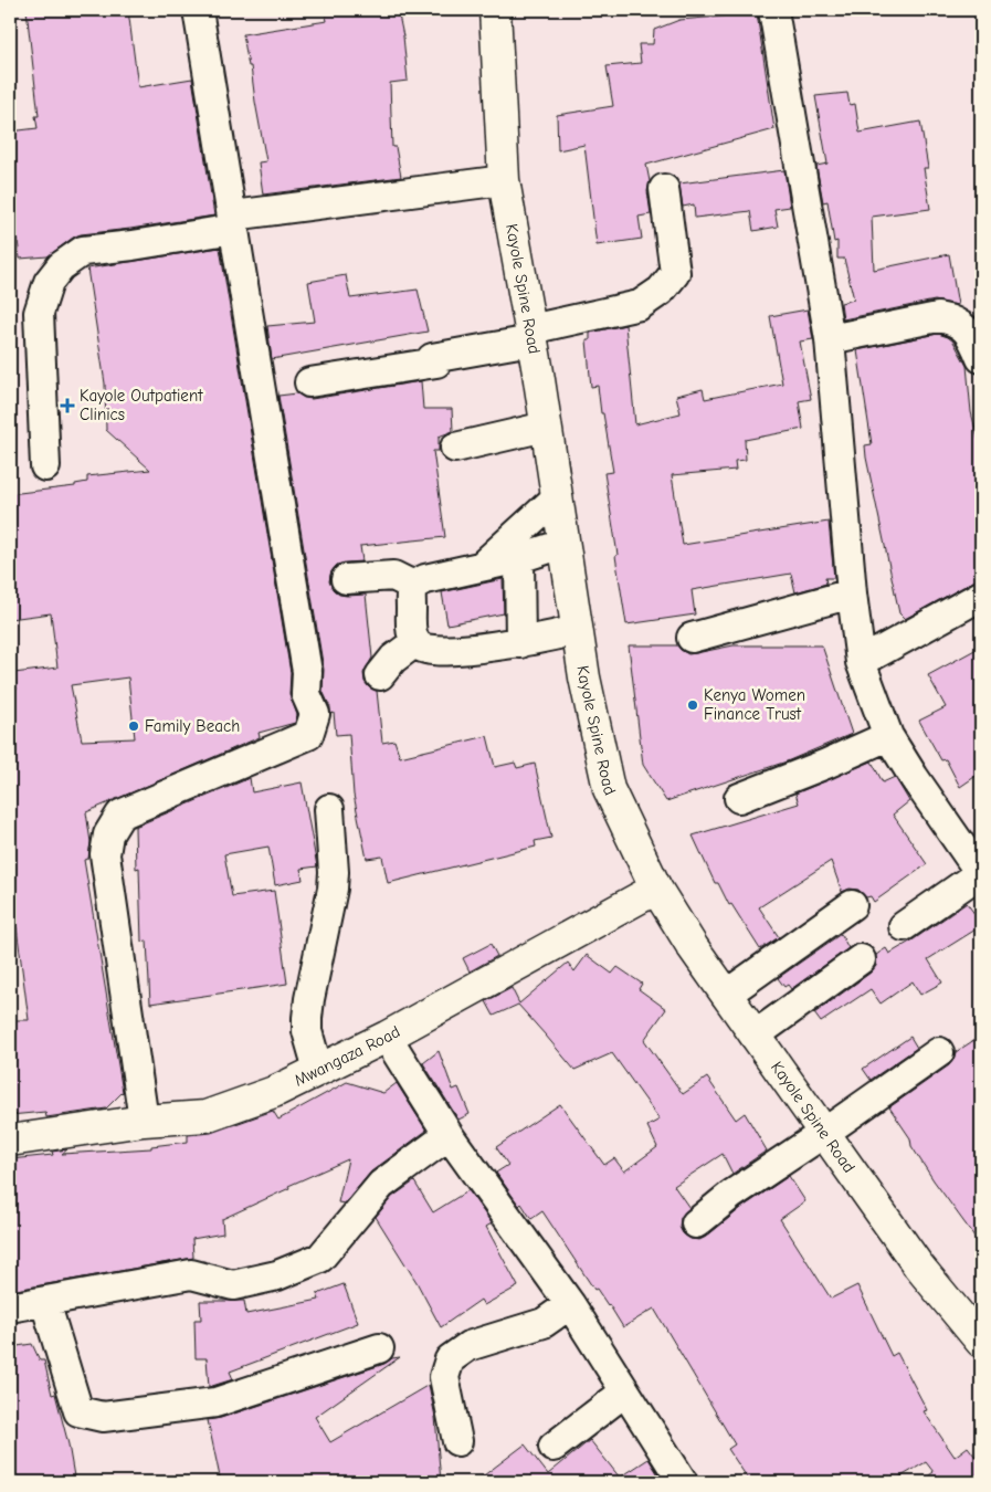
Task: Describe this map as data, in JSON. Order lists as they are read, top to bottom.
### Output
{
  "streets": {
    "main road": ["Kayole Spine Road", "Mwangaza Road"]
  },
  "crossings": [
    ["Kayole Spine Road", "Mwangaza Road"]
  ],
  "places": {
    "health": ["Kayole Outpatient Clinics"],
    "other": ["Kenya Women Finance Trust", "Family Beach"]
  }
}
